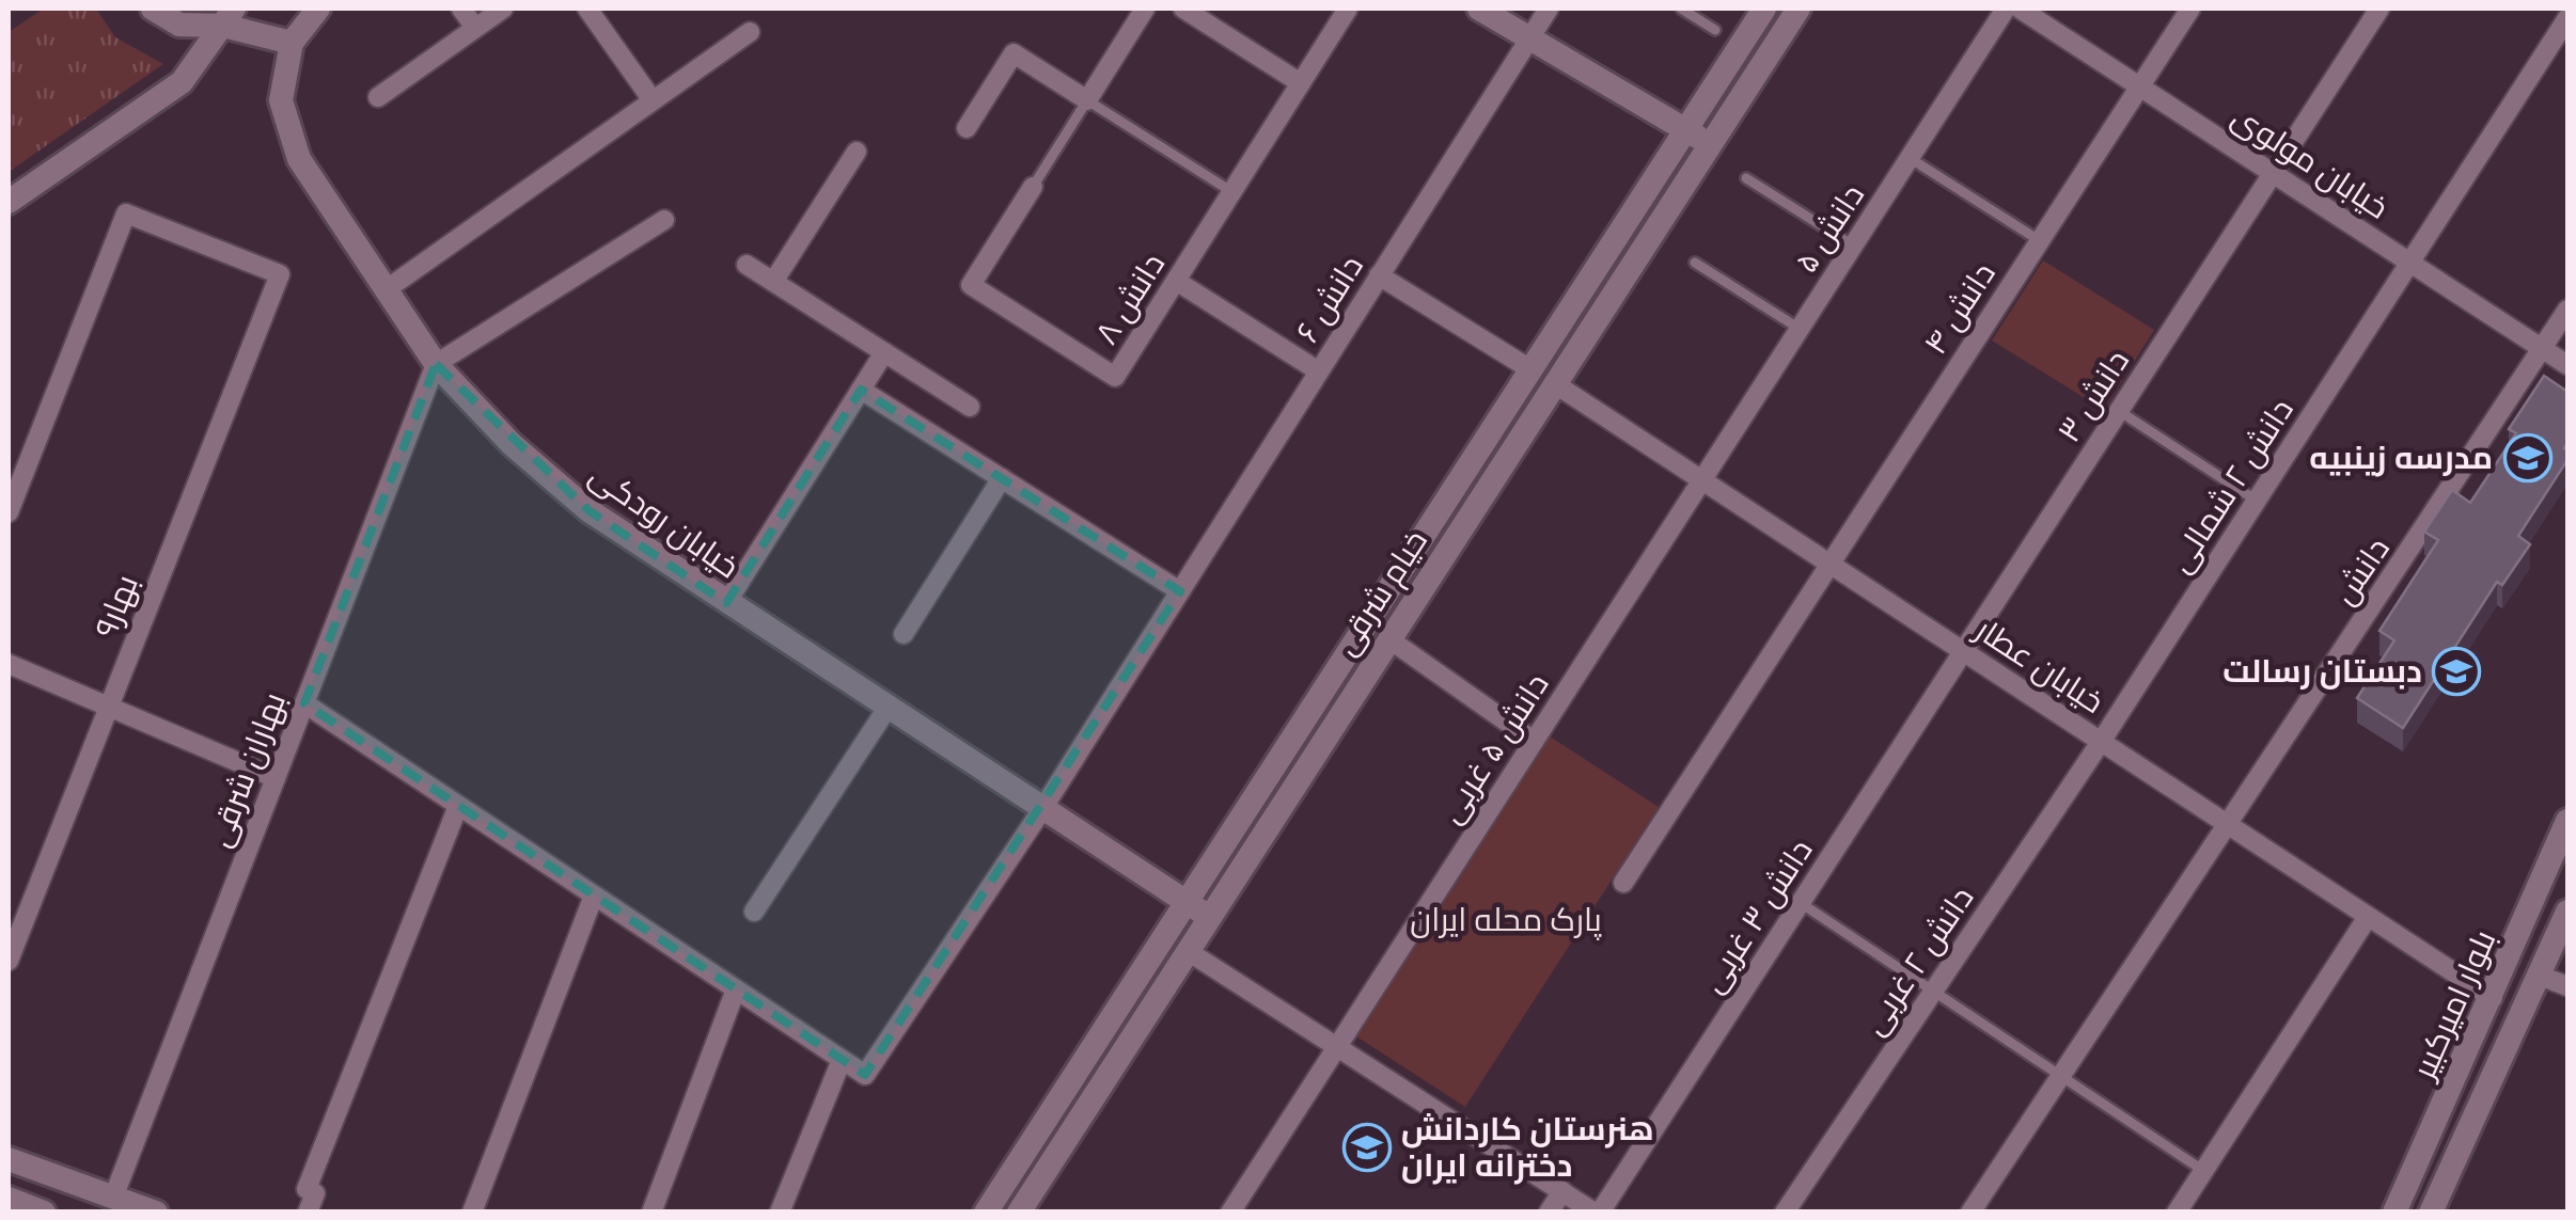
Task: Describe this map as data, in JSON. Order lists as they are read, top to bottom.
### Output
{
  "streets": {
    "street": [
      "خیابان مولوی",
      "دانش ۵",
      "دانش ۸",
      "دانش ۶",
      "دانش ۴",
      "دانش ۳",
      "دانش ۲ شمالی",
      "خیابان رودکی",
      "دانش",
      "خیام شرقی",
      "بهار۹",
      "خیابان عطار",
      "دانش ۵ غربی",
      "بهاران شرقی",
      "دانش ۳ غربی",
      "دانش ۲ غربی",
      "بلوار امیرکبیر"
    ]
  },
  "crossings": [
    ["خیابان مولوی", "دانش ۴"],
    ["خیابان مولوی", "دانش ۳"],
    ["خیابان مولوی", "دانش ۲ شمالی"],
    ["خیابان مولوی", "دانش"],
    ["دانش ۵", "خیابان عطار"],
    ["دانش ۵", "دانش ۵ غربی"],
    ["دانش ۶", "خیابان رودکی"],
    ["دانش ۴", "خیابان عطار"],
    ["دانش ۳", "خیابان عطار"],
    ["دانش ۳", "دانش ۳ غربی"],
    ["دانش ۲ شمالی", "خیابان عطار"],
    ["دانش ۲ شمالی", "دانش ۲ غربی"],
    ["خیابان رودکی", "خیام شرقی"],
    ["خیابان رودکی", "بهاران شرقی"],
    ["دانش", "خیابان عطار"],
    ["خیام شرقی", "خیابان عطار"],
    ["خیابان عطار", "دانش ۵ غربی"],
    ["خیابان عطار", "دانش ۳ غربی"],
    ["خیابان عطار", "دانش ۲ غربی"],
    ["خیابان عطار", "بلوار امیرکبیر"]
  ],
  "parks": ["پارک محله ایران"],
  "places": {
    "school or university": ["مدرسه زینبیه", "دبستان رسالت", "هنرستان کاردانش دخترانه ایران"]
  }
}
